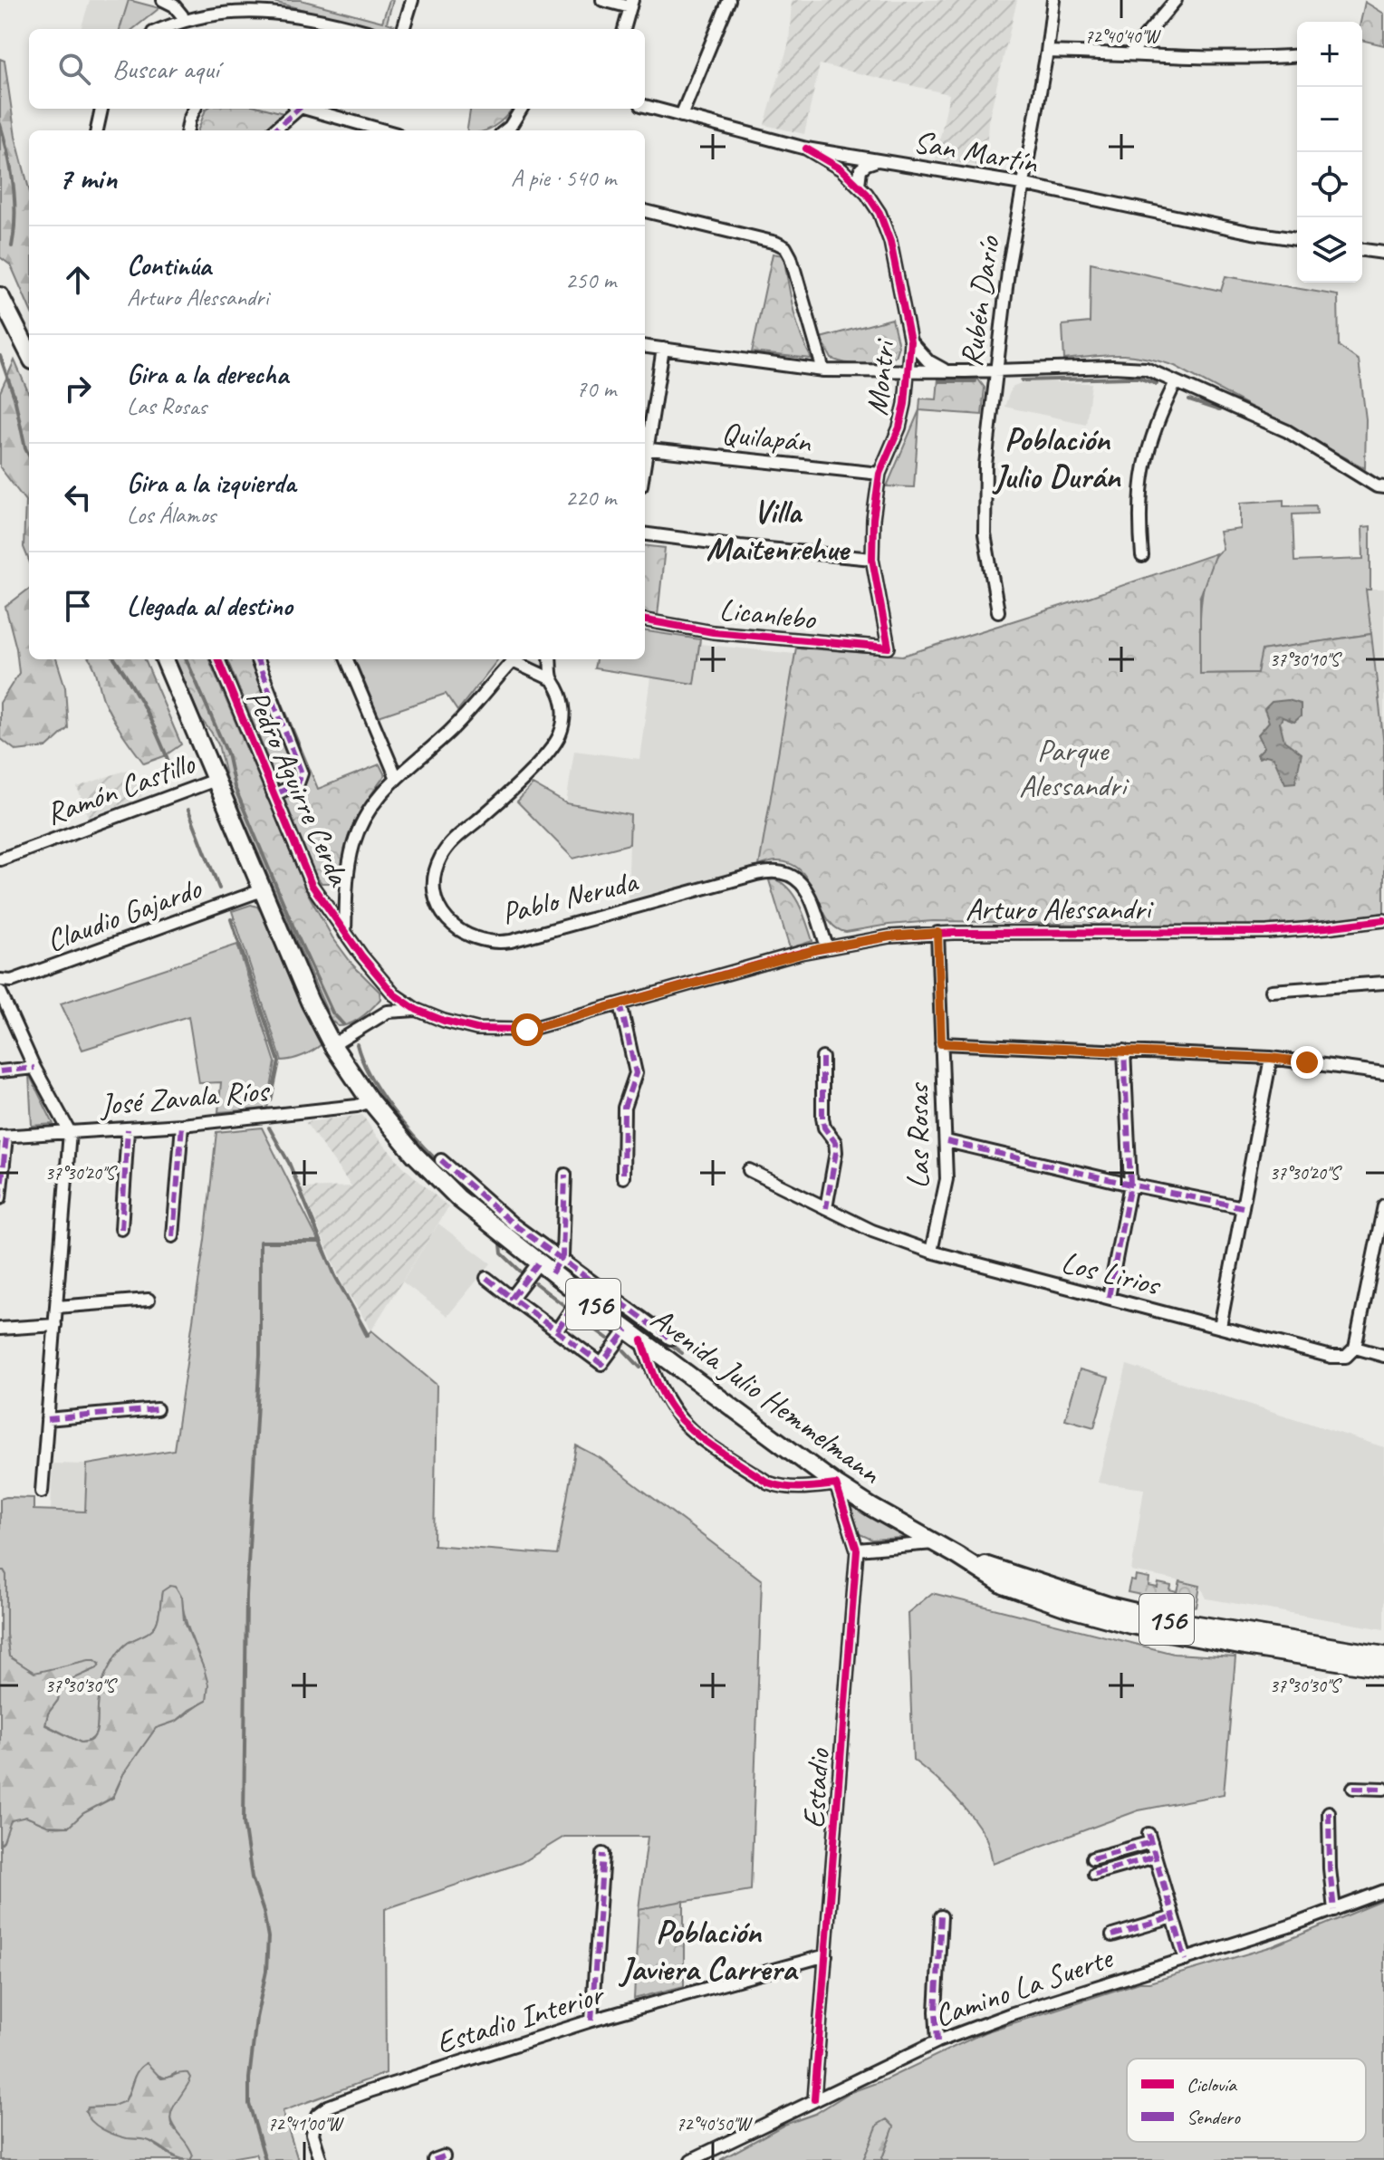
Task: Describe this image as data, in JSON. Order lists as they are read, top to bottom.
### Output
{
  "streets": {
    "highway": ["156", "Avenida Julio Hemmelmann"],
    "street": [
      "San Martín",
      "Rubén Darío",
      "Montri",
      "Quilapán",
      "Licanlebo",
      "Pedro Aguirre Cerda",
      "Ramón Castillo",
      "Pablo Neruda",
      "Arturo Alessandri",
      "Claudio Gajardo",
      "José Zavala Ríos",
      "Las Rosas",
      "Los Lirios",
      "Estadio",
      "Camino La Suerte",
      "Estadio Interior"
    ]
  },
  "crossings": [
    ["San Martín", "Rubén Darío"],
    ["San Martín", "Montri"],
    ["Montri", "Quilapán"],
    ["Montri", "Licanlebo"],
    ["Pedro Aguirre Cerda", "Arturo Alessandri"],
    ["Ramón Castillo", "Avenida Julio Hemmelmann"],
    ["Pablo Neruda", "Arturo Alessandri"],
    ["Arturo Alessandri", "Las Rosas"],
    ["Arturo Alessandri", "Avenida Julio Hemmelmann"],
    ["Claudio Gajardo", "Avenida Julio Hemmelmann"],
    ["José Zavala Ríos", "Avenida Julio Hemmelmann"],
    ["Las Rosas", "Los Lirios"],
    ["Avenida Julio Hemmelmann", "Estadio"],
    ["Estadio", "Camino La Suerte"],
    ["Estadio", "Estadio Interior"]
  ],
  "districts": ["Población Julio Durán", "Villa Maitenrehue", "Población Javiera Carrera"],
  "parks": ["Parque Alessandri"],
  "legend": ["Ciclovía", "Sendero"],
  "page": {
    "map_buttons": ["+", "−"],
    "search": "Buscar aquí",
    "heading": ["7 min", "A pie · 540 m"],
    "list": [
      ["Continúa", "Arturo Alessandri", "250 m"],
      ["Gira a la derecha", "Las Rosas", "70 m"],
      ["Gira a la izquierda", "Los Álamos", "220 m"],
      "Llegada al destino"
    ]
  },
  "coordinates": [
    "72°40'40\"W",
    "37°30'10\"S",
    "37°30'20\"S",
    "37°30'30\"S",
    "72°41'00\"W",
    "72°40'50\"W"
  ]
}
